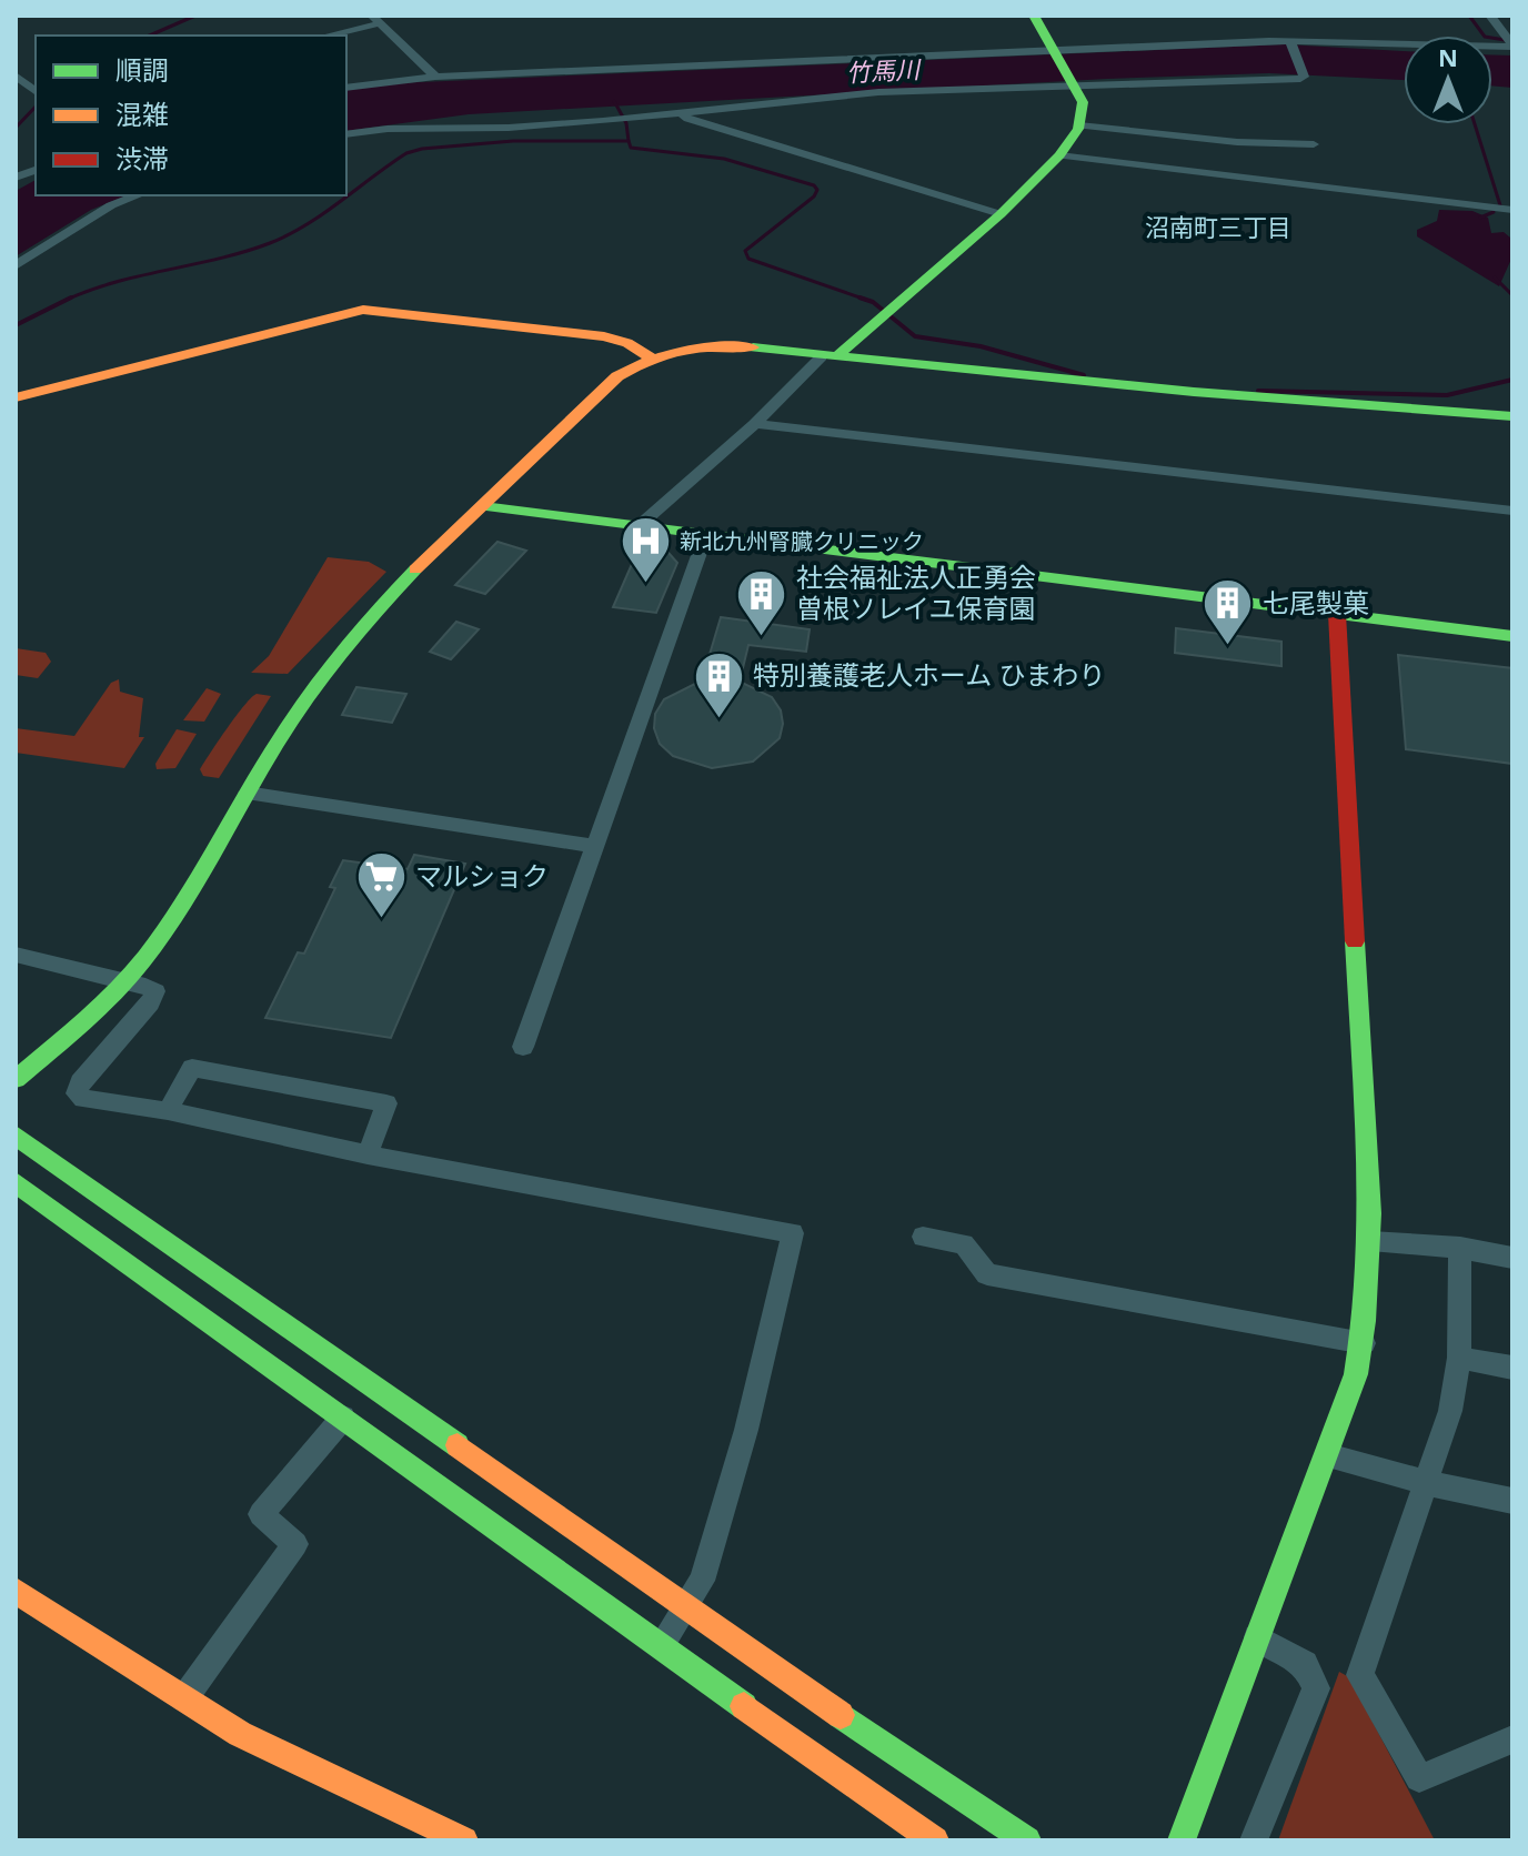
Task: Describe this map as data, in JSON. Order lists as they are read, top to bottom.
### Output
{
  "districts": ["沼南町三丁目"],
  "water": ["竹馬川"],
  "places": {
    "hospital": ["新北九州腎臓クリニック"],
    "building": ["社会福祉法人正勇会 曽根ソレイユ保育園", "七尾製菓", "特別養護老人ホーム ひまわり"],
    "supermarket": ["マルショク"]
  },
  "legend": ["順調", "混雑", "渋滞"],
  "north": "top"
}
